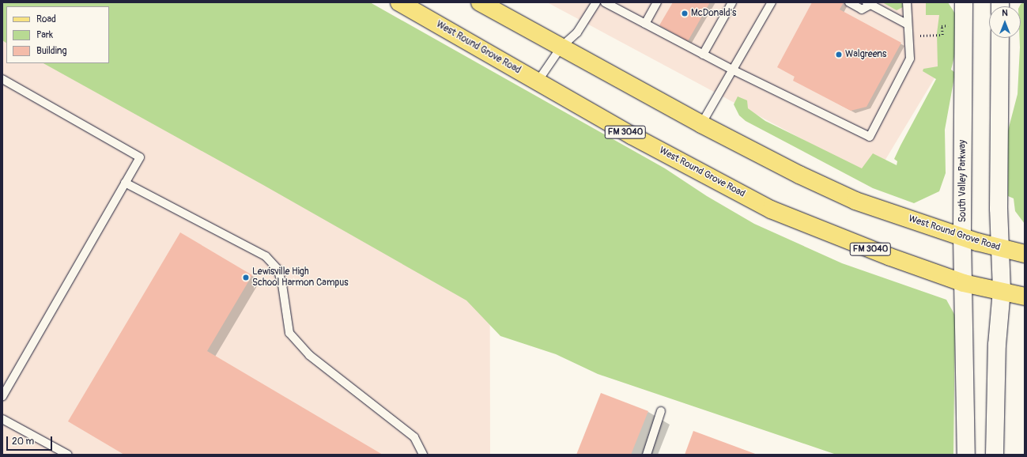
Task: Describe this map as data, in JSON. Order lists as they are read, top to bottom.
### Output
{
  "streets": {
    "main road": ["West Round Grove Road", "FM 3040", "South Valley Parkway"]
  },
  "crossings": [
    ["West Round Grove Road", "South Valley Parkway"]
  ],
  "places": ["McDonald's", "Walgreens", "Lewisville High School Harmon Campus"],
  "legend": ["Road", "Park", "Building"],
  "scale_bar": "20 m",
  "north": "top"
}
